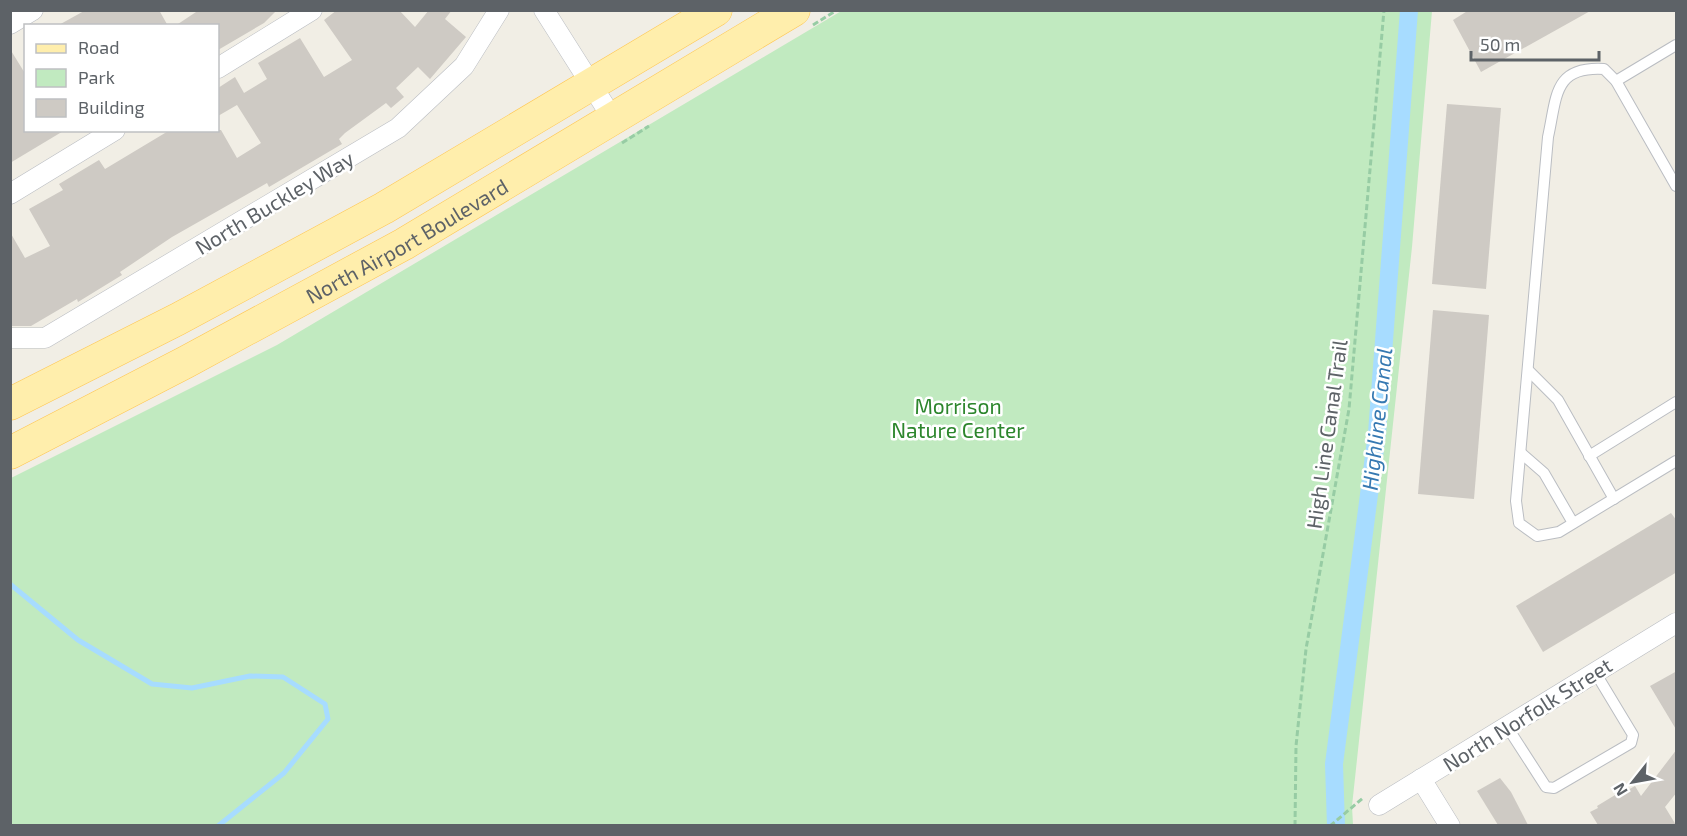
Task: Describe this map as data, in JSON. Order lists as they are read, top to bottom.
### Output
{
  "streets": {
    "main road": ["North Airport Boulevard"],
    "street": ["North Buckley Way", "North Norfolk Street"],
    "path": ["High Line Canal Trail"]
  },
  "water": ["Highline Canal"],
  "parks": ["Morrison Nature Center"],
  "legend": ["Road", "Park", "Building"],
  "scale_bar": "50 m",
  "north": "bottom left"
}
